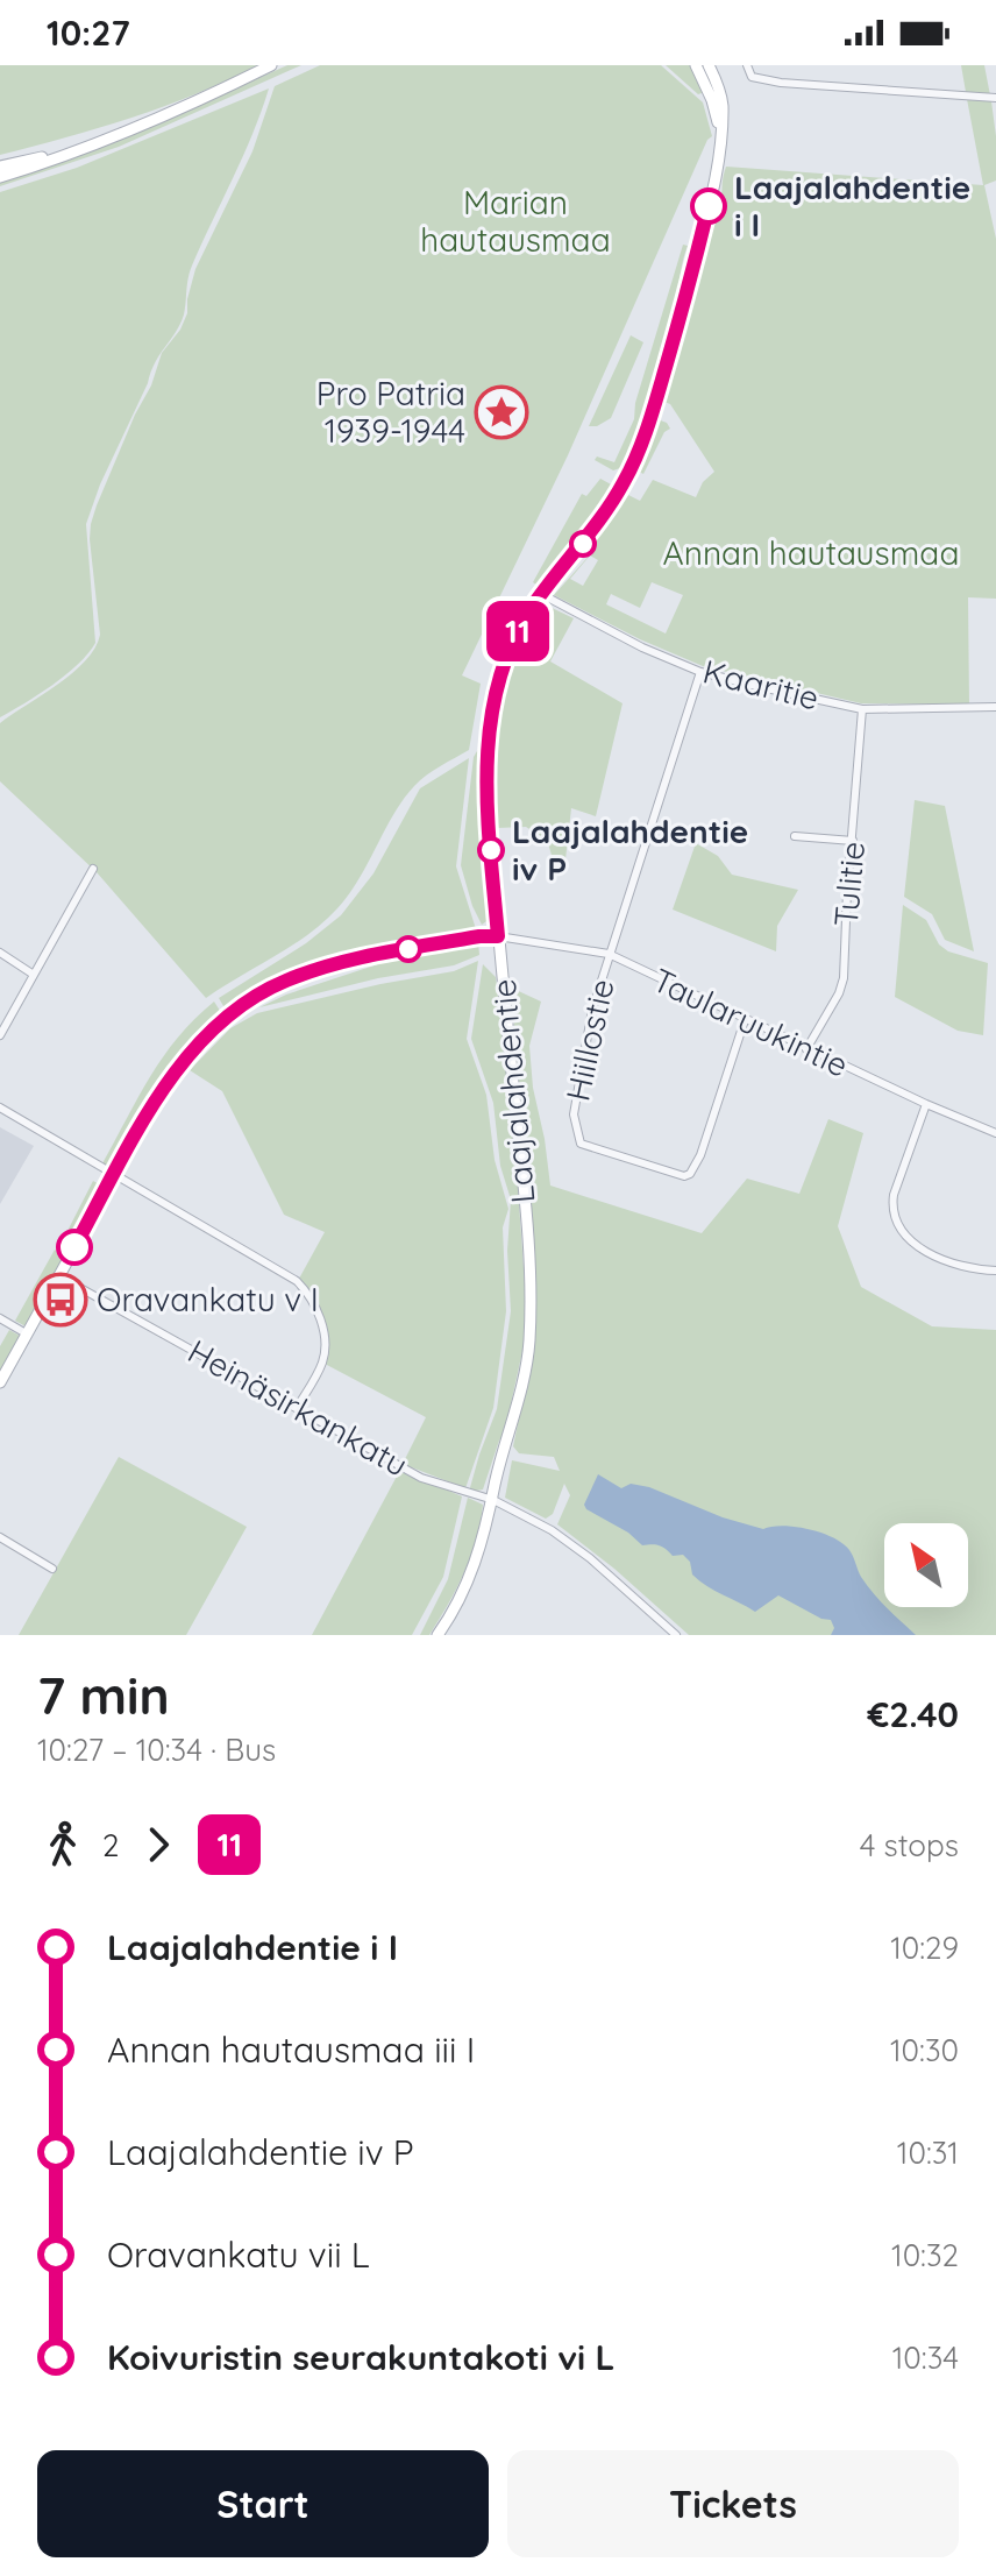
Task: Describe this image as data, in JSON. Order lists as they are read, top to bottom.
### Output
{
  "streets": {
    "street": [
      "Kaaritie",
      "Tulitie",
      "Taularuukintie",
      "Hiillostie",
      "Laajalahdentie",
      "Heinäsirkankatu"
    ]
  },
  "crossings": [
    ["Kaaritie", "Tulitie"],
    ["Kaaritie", "Hiillostie"],
    ["Kaaritie", "Laajalahdentie"],
    ["Tulitie", "Taularuukintie"],
    ["Taularuukintie", "Hiillostie"],
    ["Taularuukintie", "Laajalahdentie"],
    ["Laajalahdentie", "Heinäsirkankatu"]
  ],
  "parks": ["Marian hautausmaa", "Annan hautausmaa"],
  "places": {
    "other": ["Laajalahdentie i I", "Laajalahdentie iv P"],
    "place": ["Pro Patria 1939-1944"],
    "bus stop": ["Oravankatu v I"]
  },
  "lines": ["bus line 11"],
  "north": "top left",
  "page": {
    "status": "10:27",
    "on_map": "11",
    "heading": ["7 min", "10:27 – 10:34 · Bus", "€2.40"],
    "legs": ["2", "11", "4 stops"],
    "list": [
      {
        "name": "Laajalahdentie i I",
        "value": "10:29"
      },
      {
        "name": "Annan hautausmaa iii I",
        "value": "10:30"
      },
      {
        "name": "Laajalahdentie iv P",
        "value": "10:31"
      },
      {
        "name": "Oravankatu vii L",
        "value": "10:32"
      },
      {
        "name": "Koivuristin seurakuntakoti vi L",
        "value": "10:34"
      }
    ],
    "buttons": ["Start", "Tickets"]
  }
}
